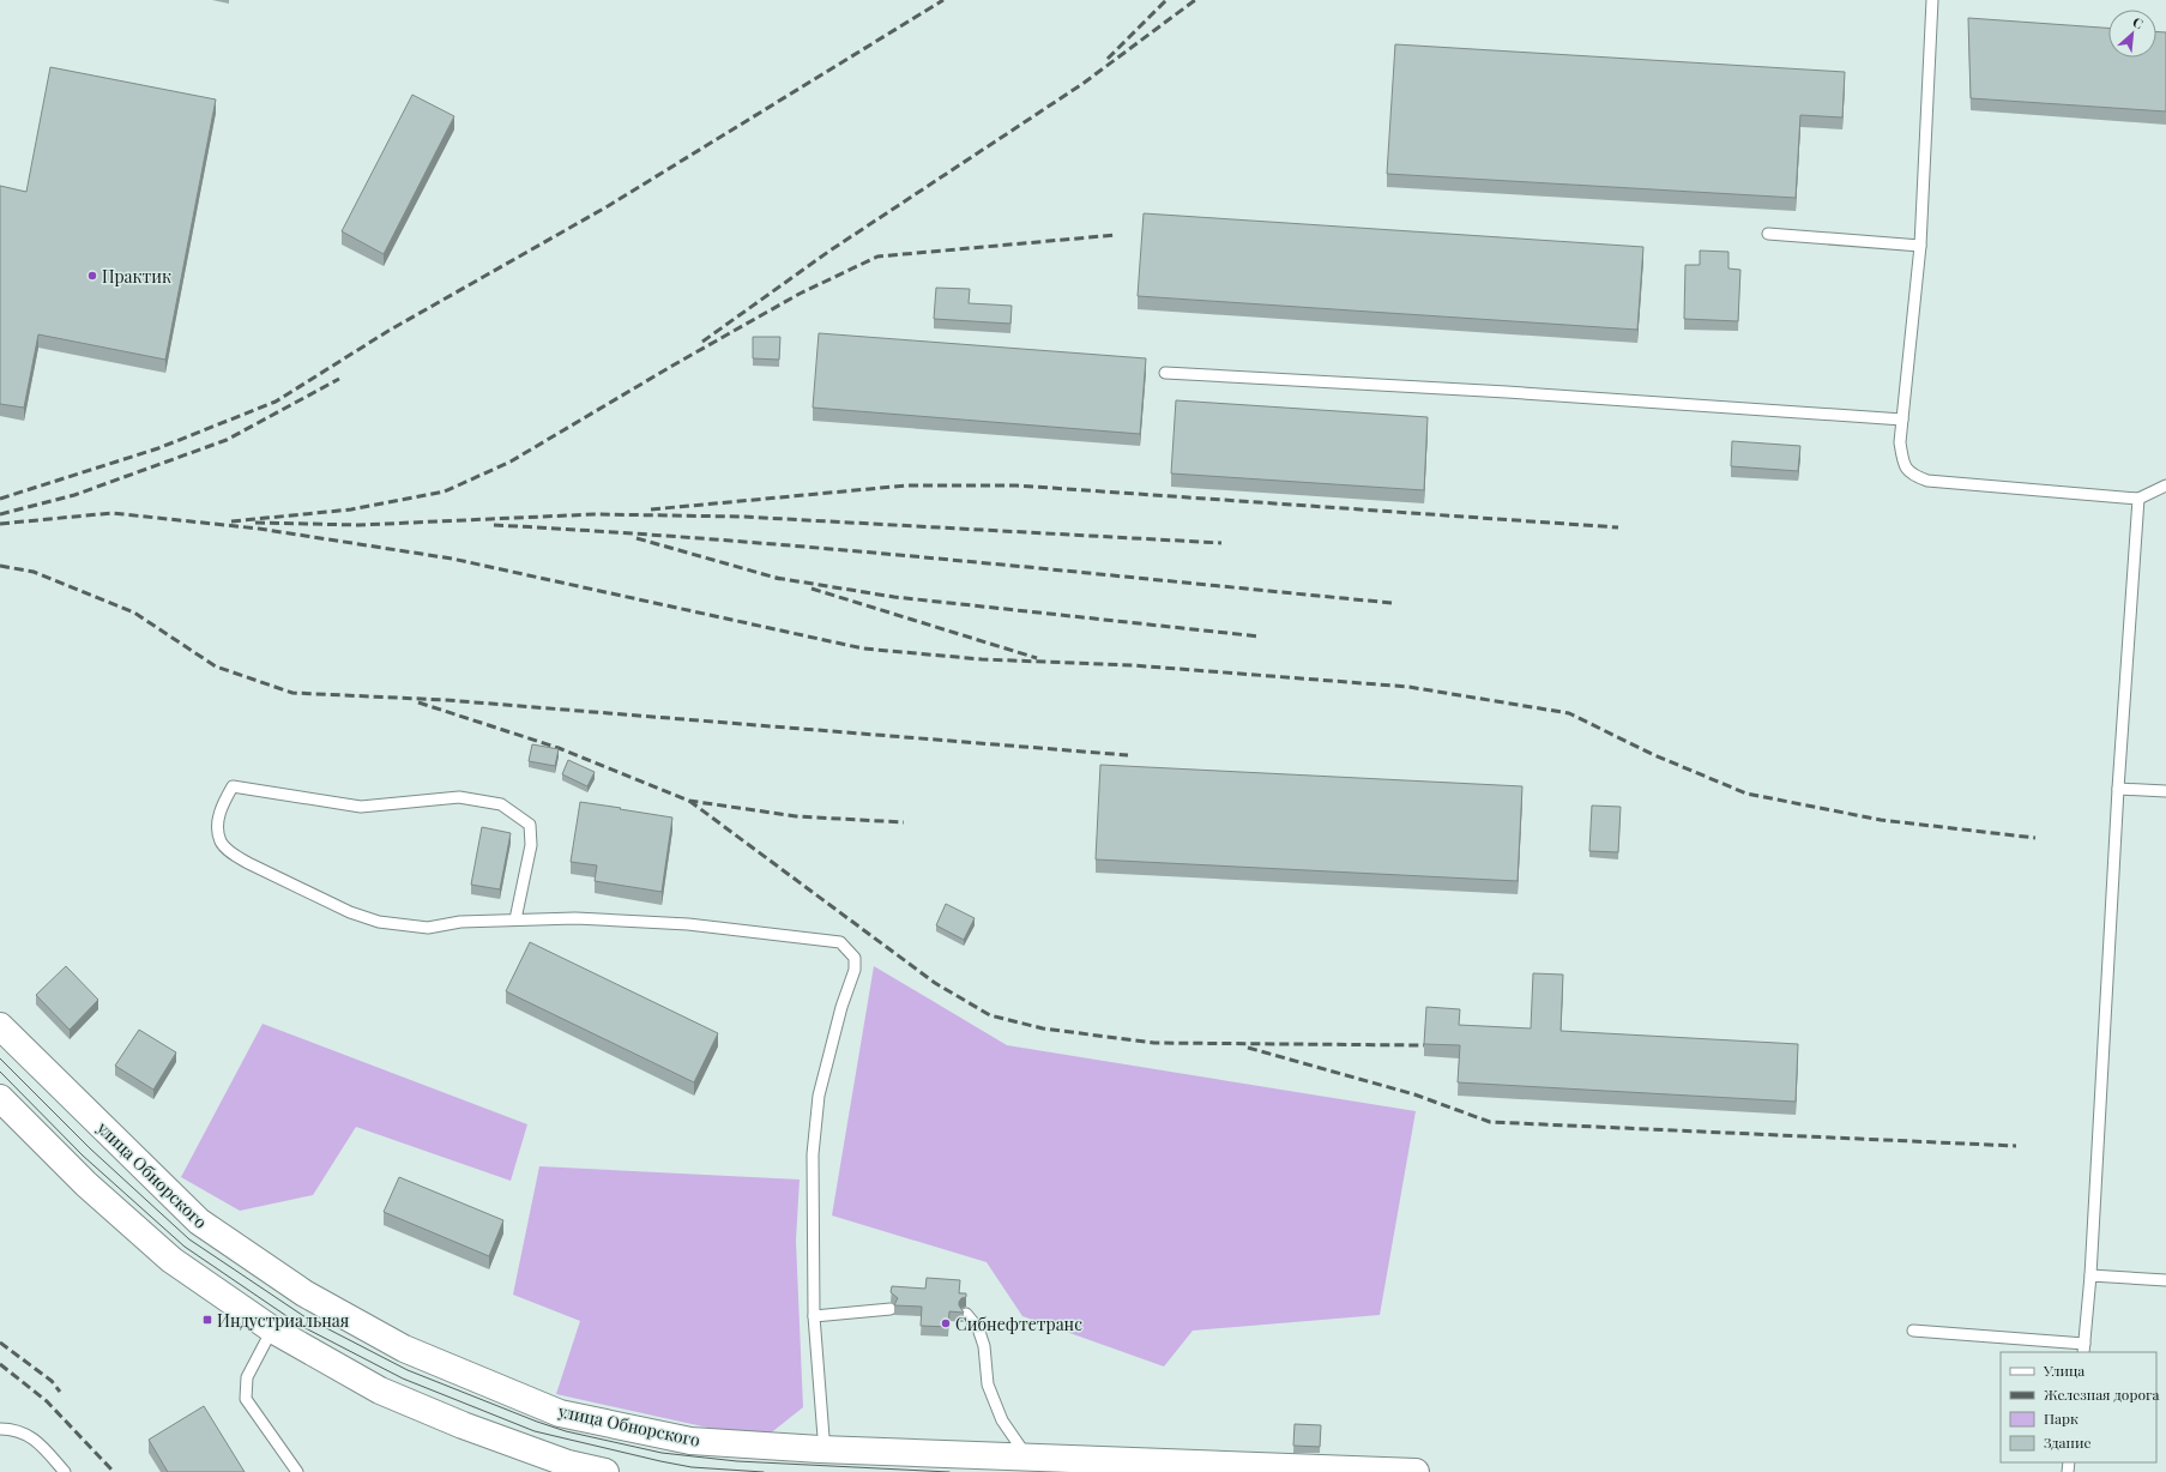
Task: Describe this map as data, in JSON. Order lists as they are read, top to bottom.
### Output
{
  "streets": {
    "main road": ["улица Обнорского"]
  },
  "places": {
    "other": ["Практик", "Сибнефтетранс"],
    "transit": ["Индустриальная"]
  },
  "legend": [
    "Улица",
    "Железная дорога",
    "Парк",
    "Здание"
  ],
  "north": "top right"
}
